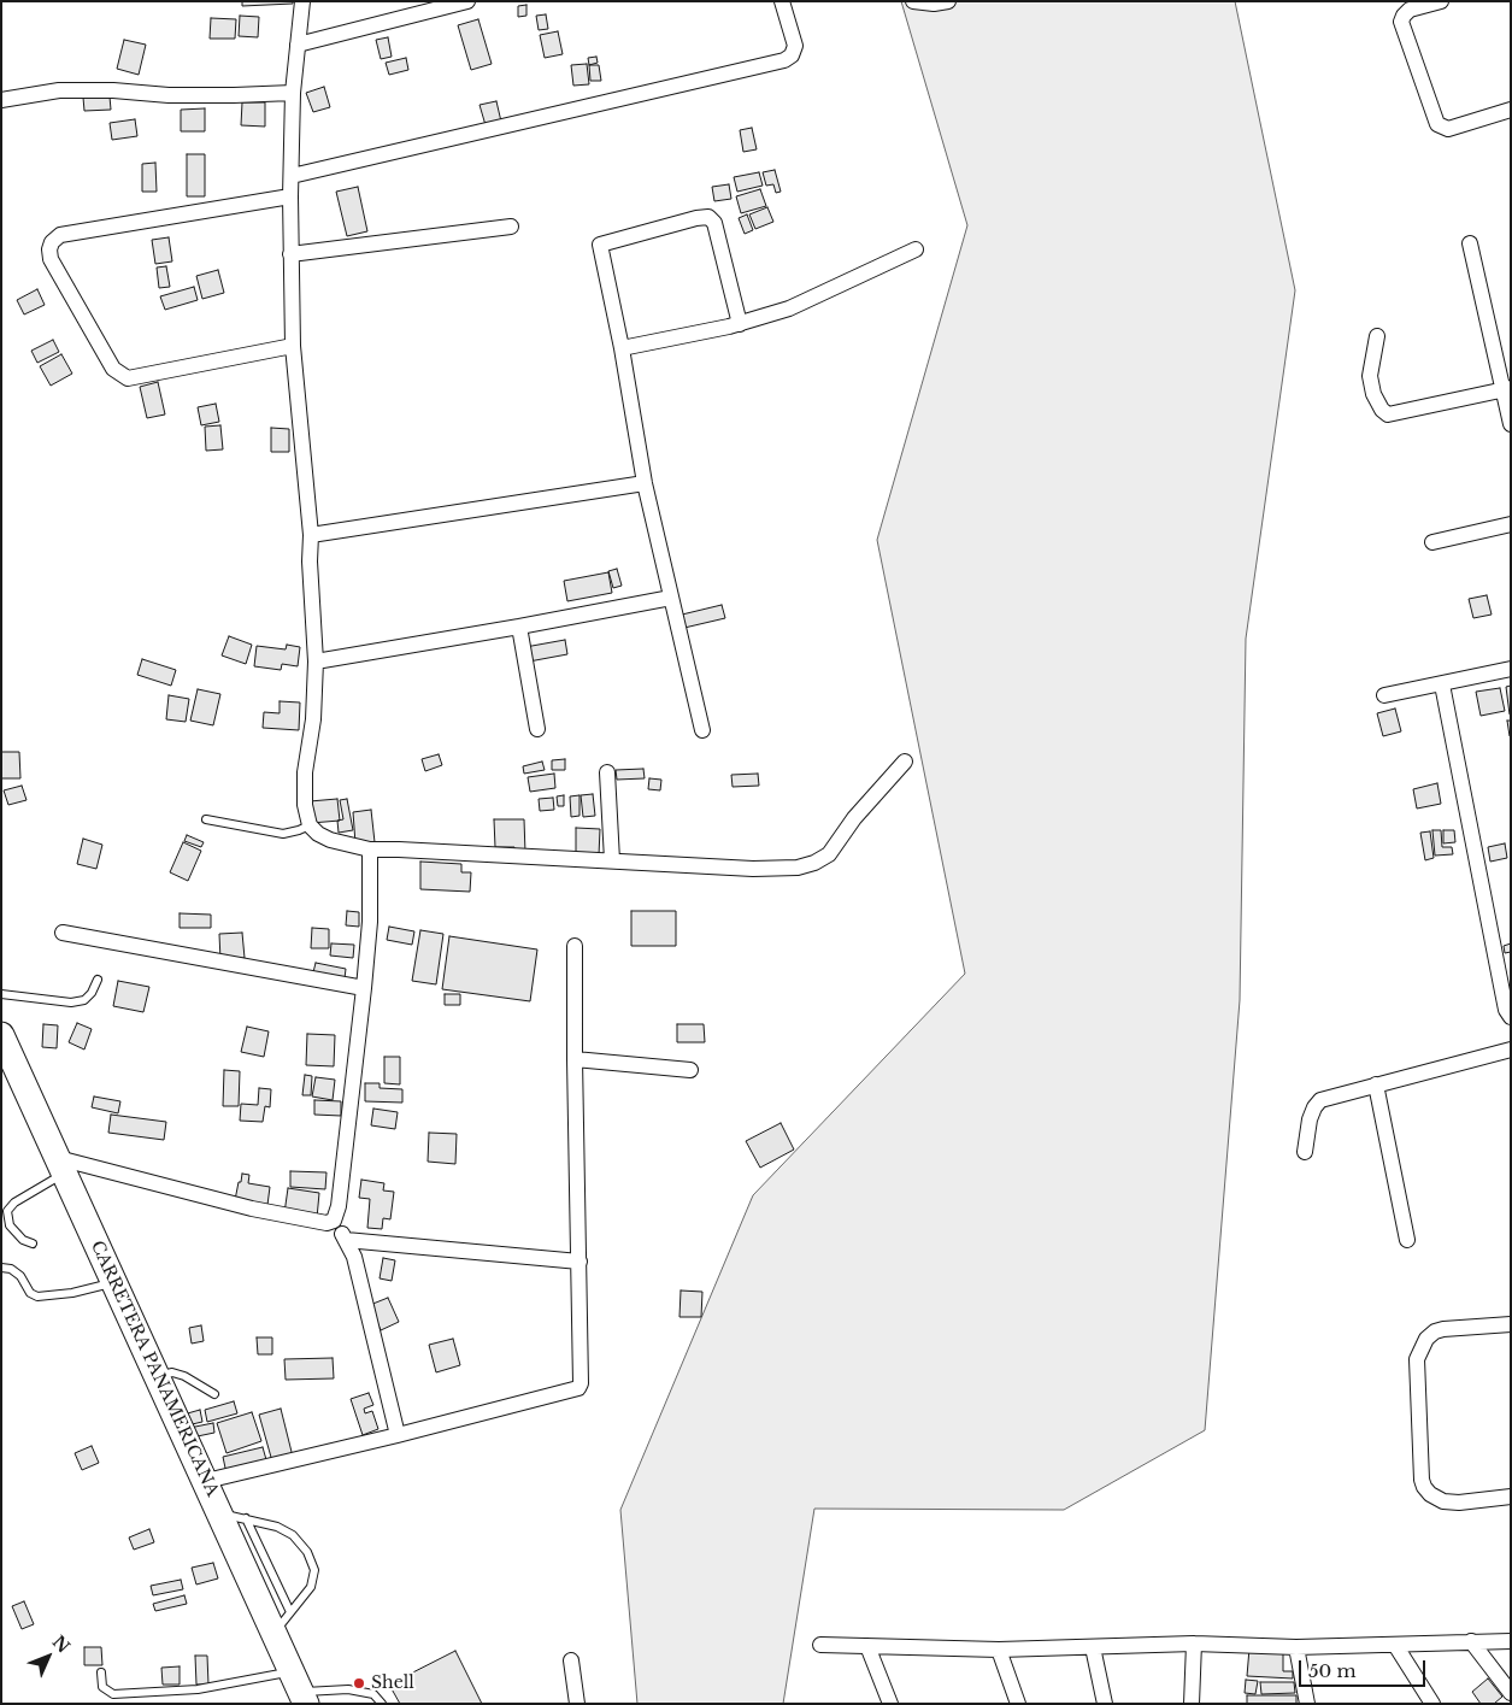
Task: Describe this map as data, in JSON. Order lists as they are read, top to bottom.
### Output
{
  "streets": {
    "highway": ["CARRETERA PANAMERICANA"]
  },
  "places": ["Shell"],
  "scale_bar": "50 m",
  "north": "top right"
}
